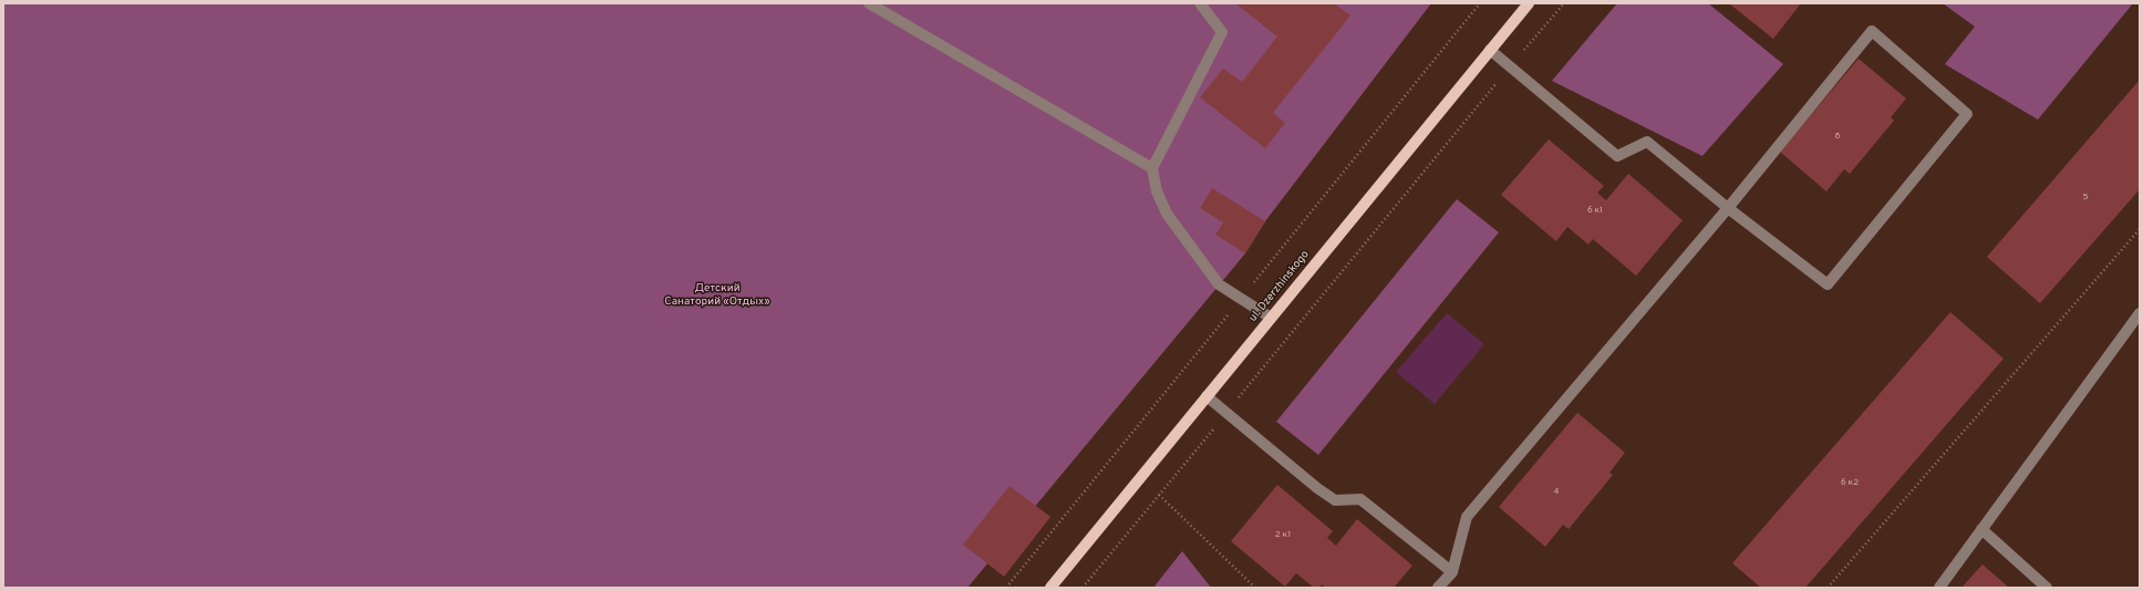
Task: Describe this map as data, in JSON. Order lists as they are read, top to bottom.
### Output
{
  "streets": {
    "main road": ["ul. Dzerzhinskogo"]
  },
  "parks": ["Детский Санаторий «Отдых»"],
  "house_numbers": [
    "8",
    "5",
    "6 к1",
    "6 к2",
    "4",
    "2 к1"
  ]
}
